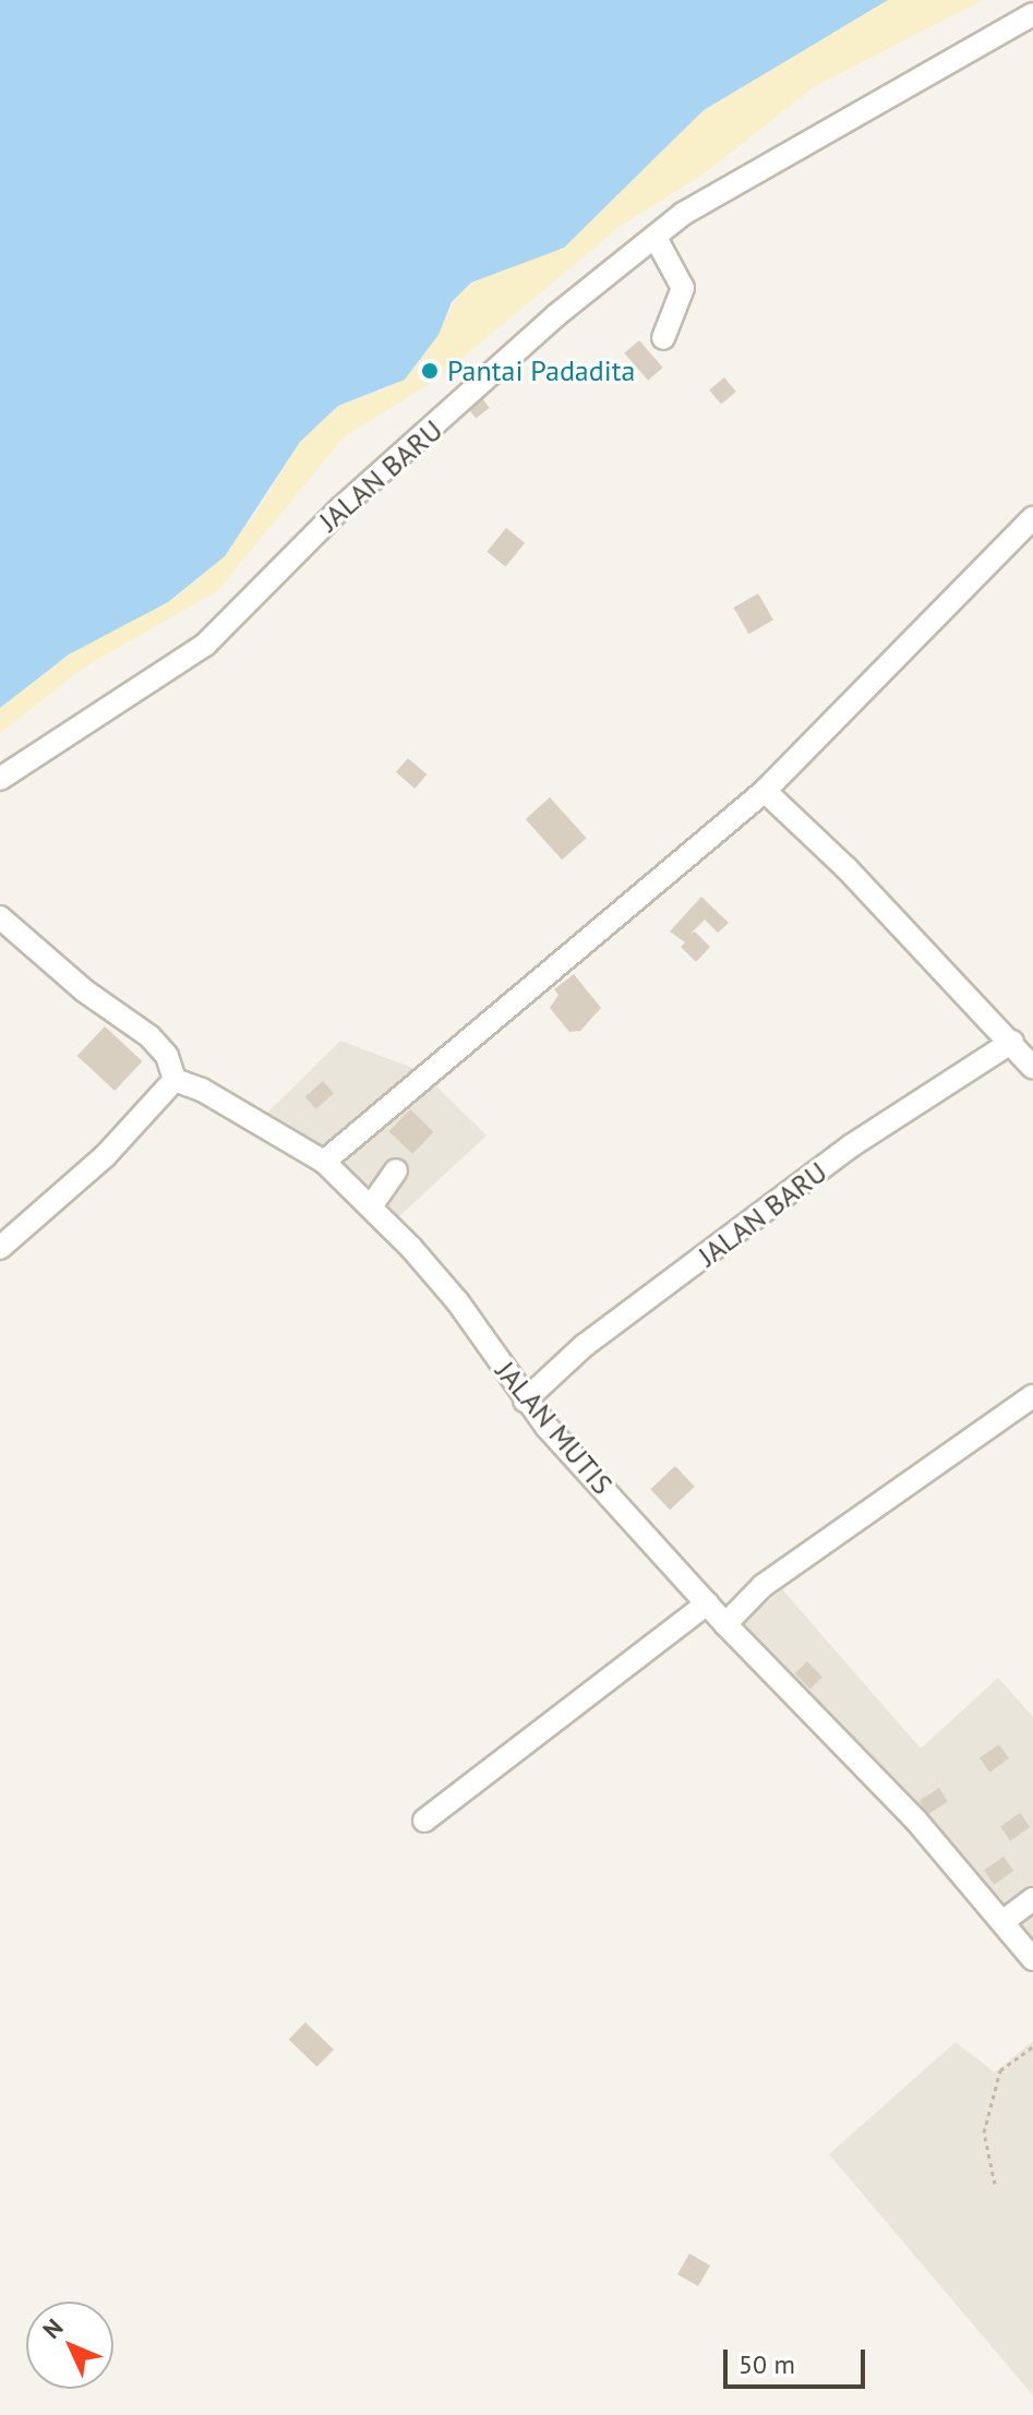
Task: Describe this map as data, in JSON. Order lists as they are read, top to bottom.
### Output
{
  "streets": {
    "street": ["JALAN BARU", "JALAN MUTIS"]
  },
  "crossings": [
    ["JALAN BARU", "JALAN MUTIS"]
  ],
  "places": ["Pantai Padadita"],
  "scale_bar": "50 m",
  "north": "top left"
}
